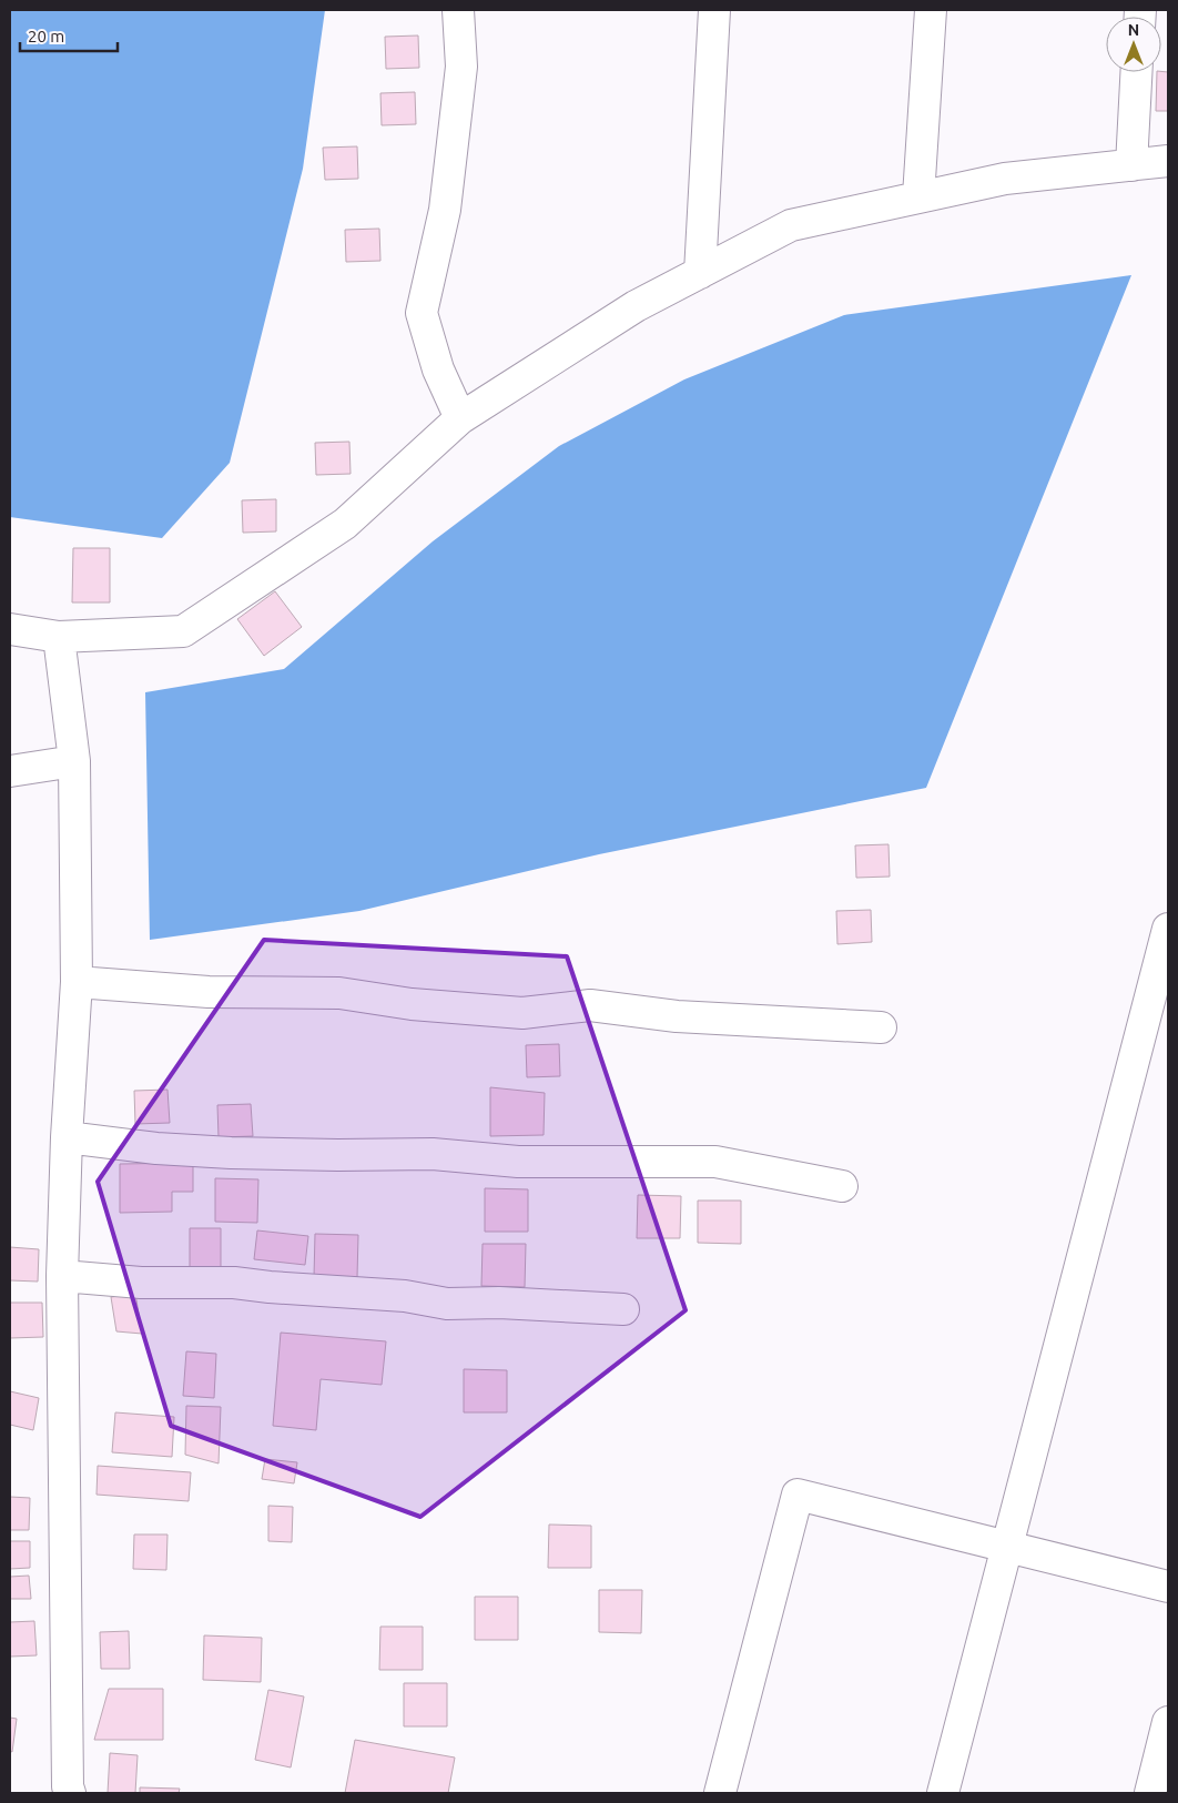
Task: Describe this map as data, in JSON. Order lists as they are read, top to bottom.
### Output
{
  "scale_bar": "20 m",
  "north": "top"
}
